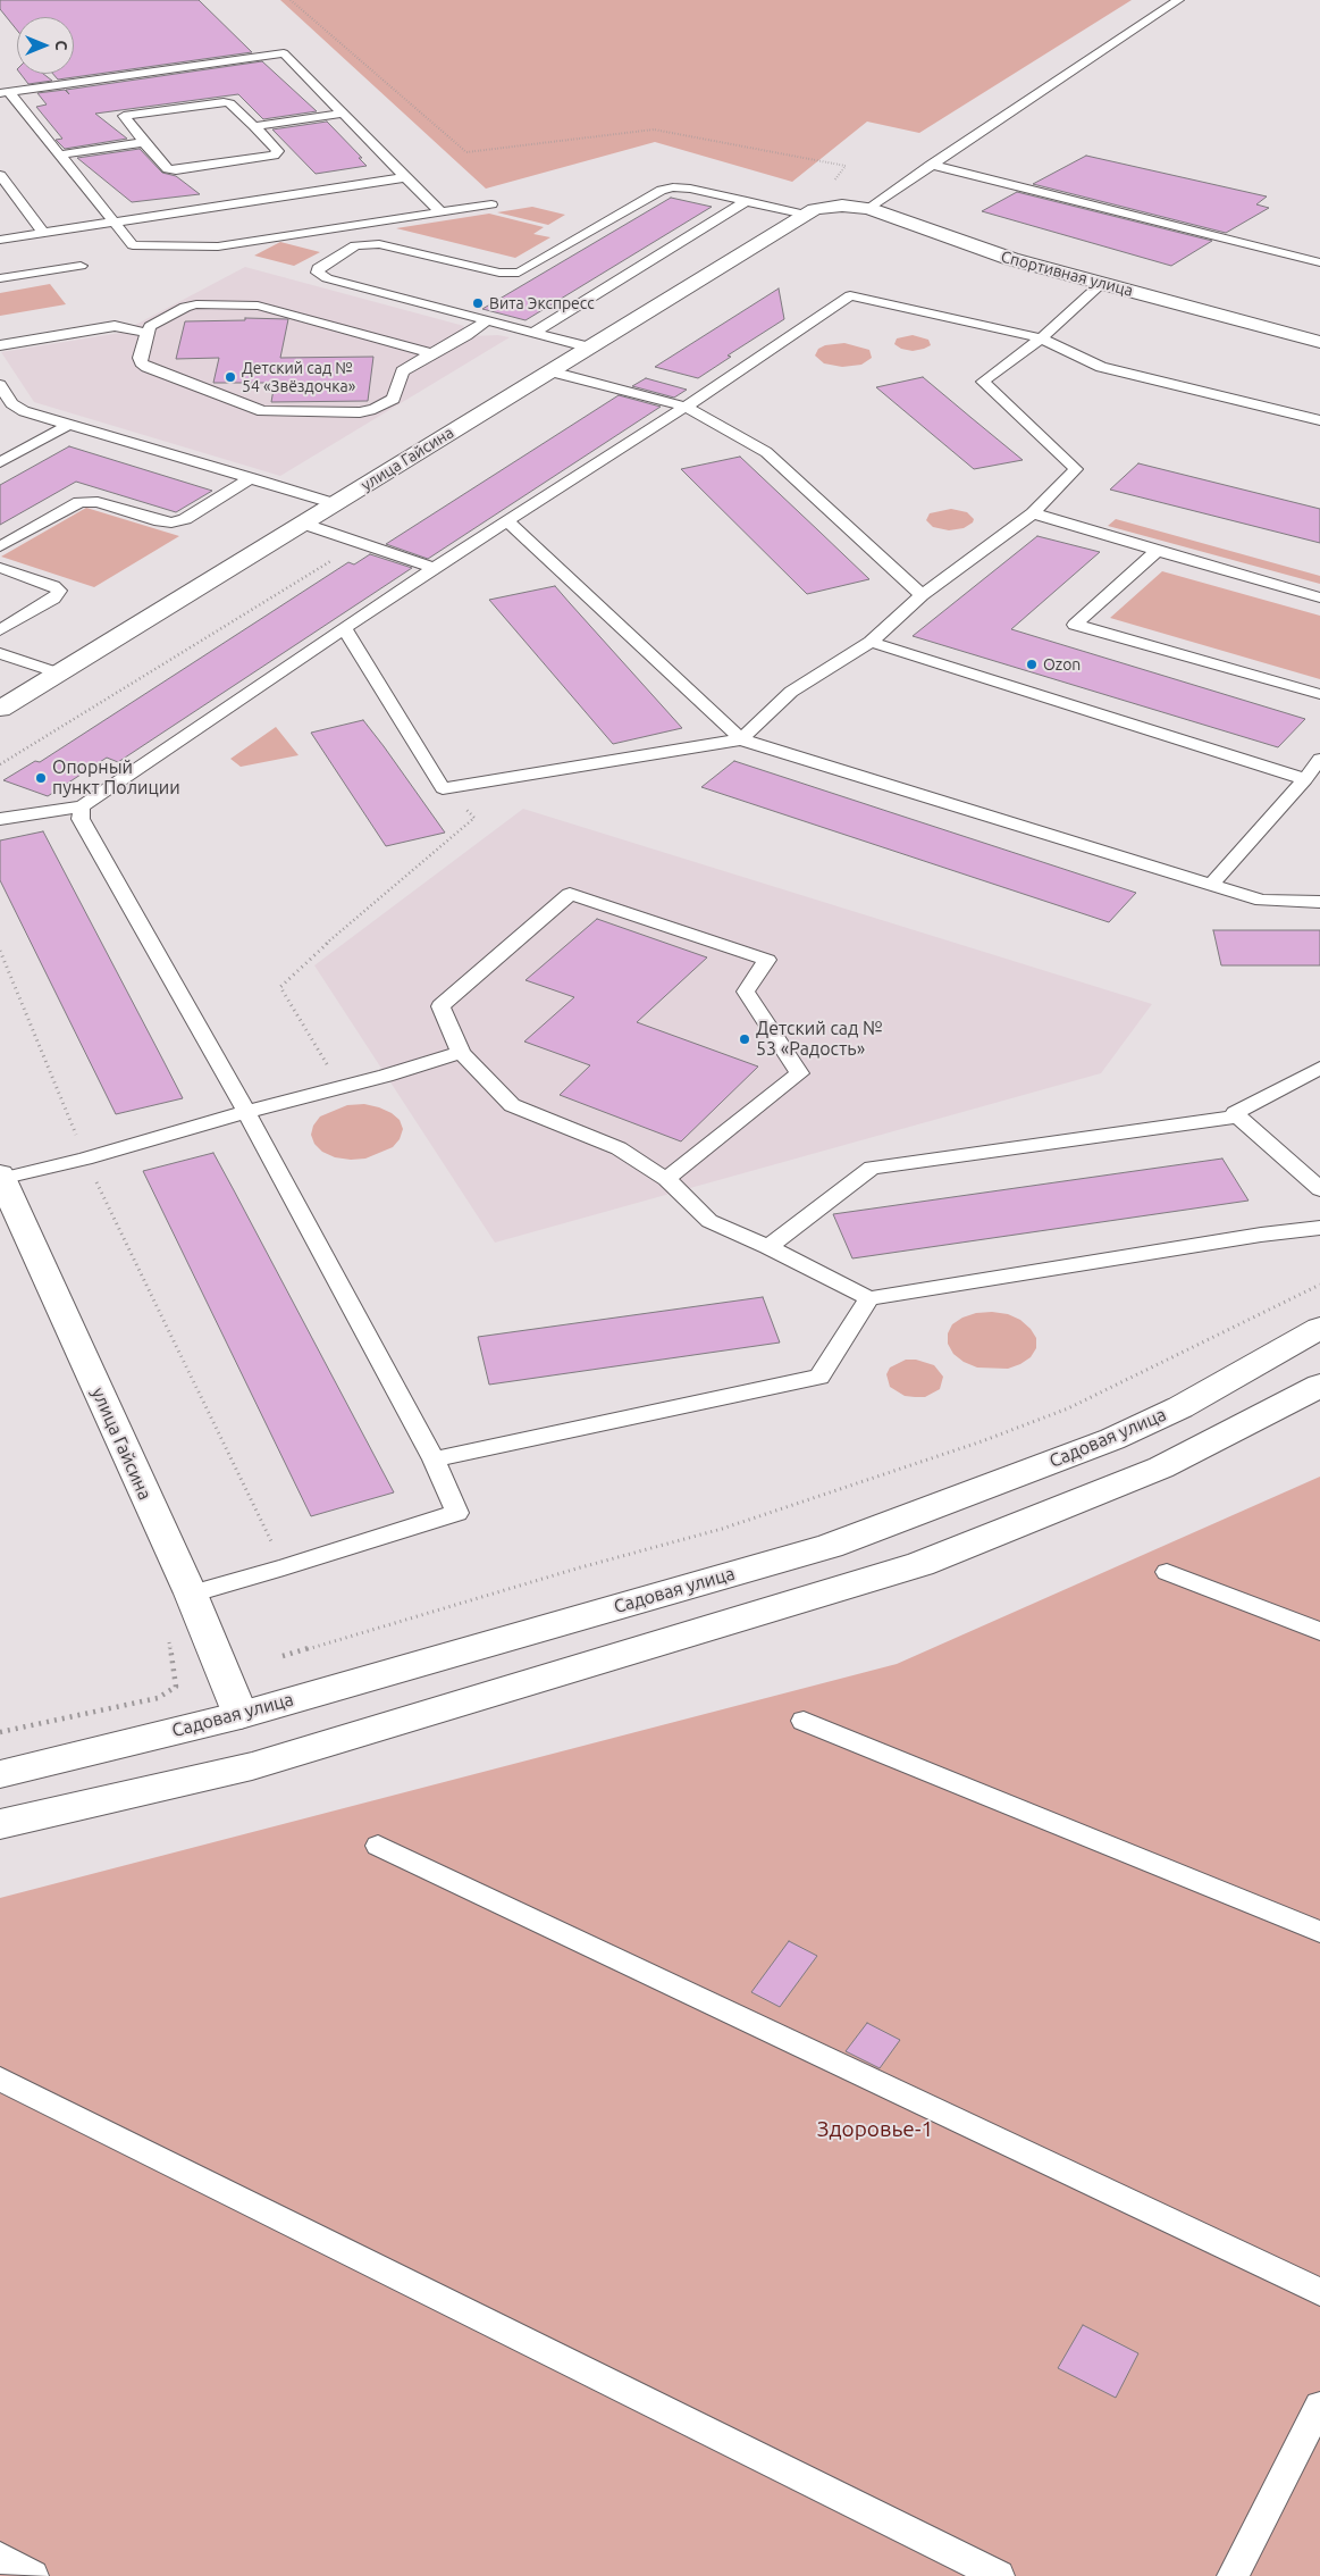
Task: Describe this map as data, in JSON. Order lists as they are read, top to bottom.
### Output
{
  "streets": {
    "street": ["Спортивная улица", "улица Гайсина", "Садовая улица"]
  },
  "crossings": [
    ["Спортивная улица", "улица Гайсина"],
    ["улица Гайсина", "Садовая улица"]
  ],
  "parks": ["Здоровье-1"],
  "places": [
    "Вита Экспресс",
    "Детский сад № 54 «Звёздочка»",
    "Ozon",
    "Опорный пункт Полиции",
    "Детский сад № 53 «Радость»"
  ],
  "north": "right"
}
